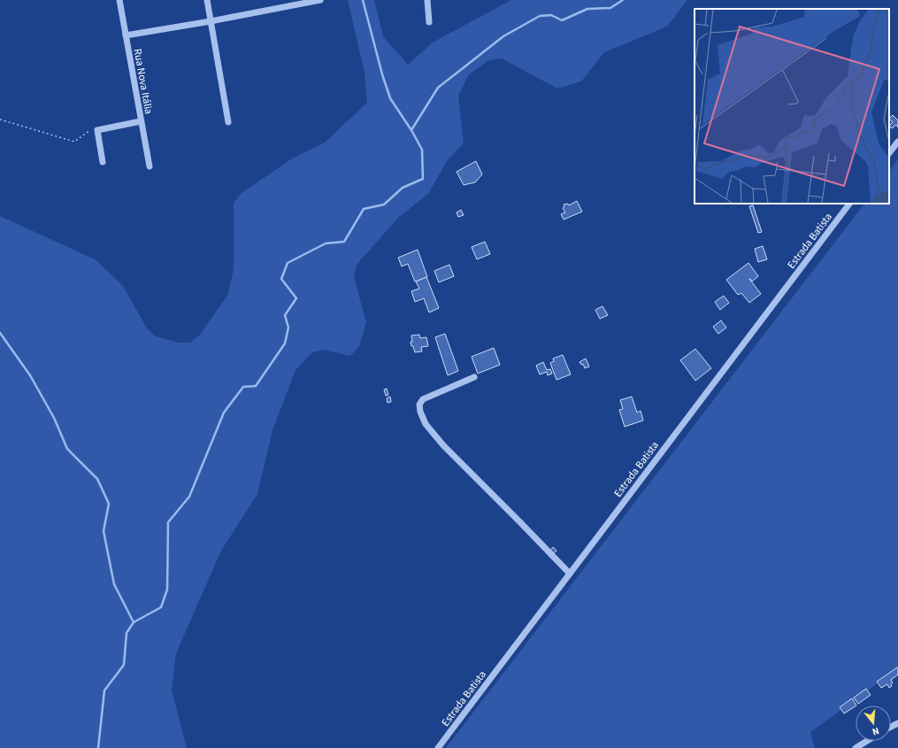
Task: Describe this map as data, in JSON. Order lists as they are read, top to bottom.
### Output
{
  "streets": {
    "street": ["Rua Nova Itália", "Estrada Batista"]
  },
  "north": "bottom"
}
